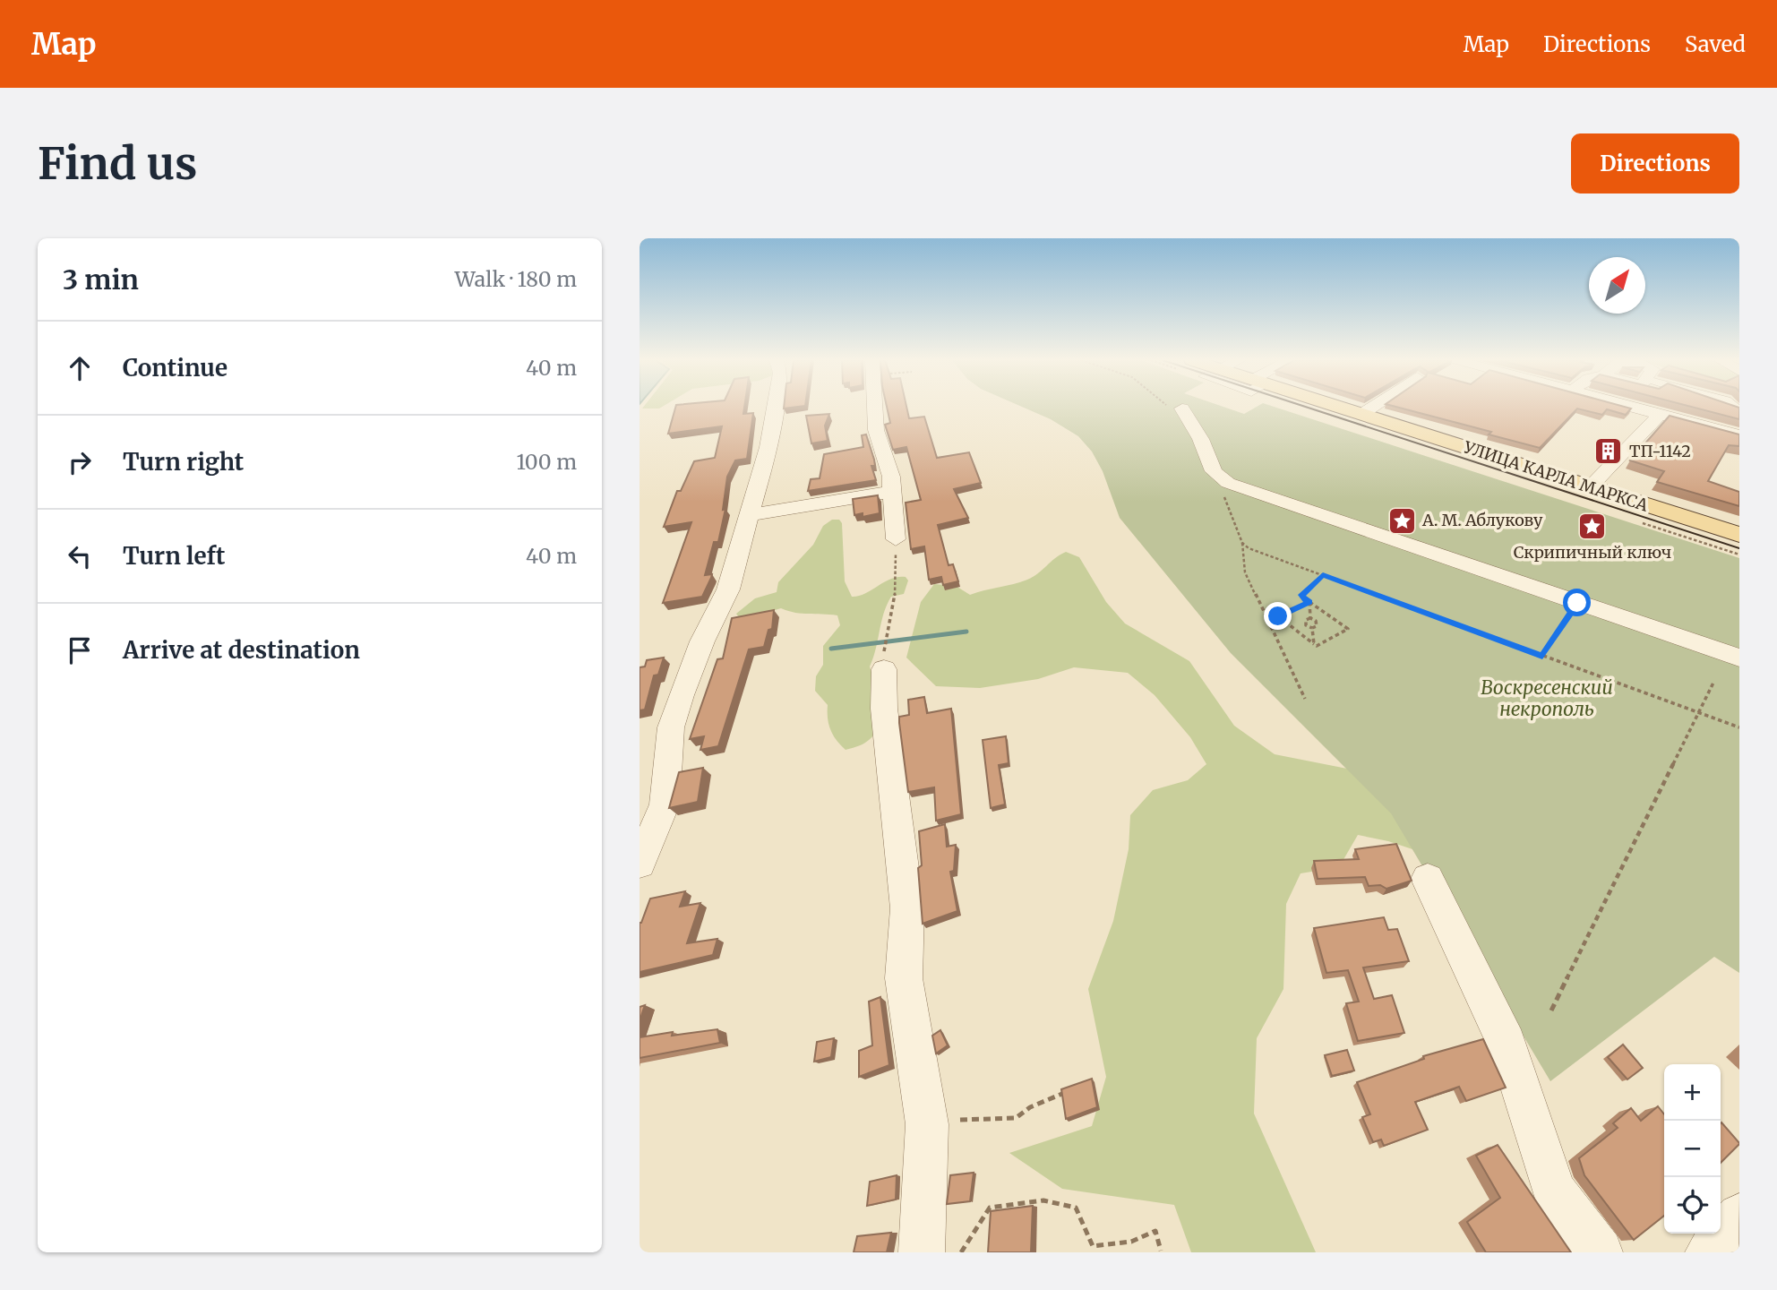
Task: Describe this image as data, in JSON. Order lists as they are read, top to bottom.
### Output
{
  "streets": {
    "main road": ["УЛИЦА КАРЛА МАРКСА"]
  },
  "parks": ["Воскресенский некрополь"],
  "places": {
    "building": ["ТП-1142"],
    "place": ["А. М. Аблукову", "Скрипичный ключ"]
  },
  "north": "top right",
  "page": {
    "header": "Map",
    "nav": ["Map", "Directions", "Saved"],
    "buttons": "Directions",
    "title": "Find us",
    "heading": ["3 min", "Walk · 180 m"],
    "list": [
      ["Continue", "40 m"],
      ["Turn right", "100 m"],
      ["Turn left", "40 m"],
      "Arrive at destination"
    ],
    "map_buttons": ["+", "−"]
  }
}
